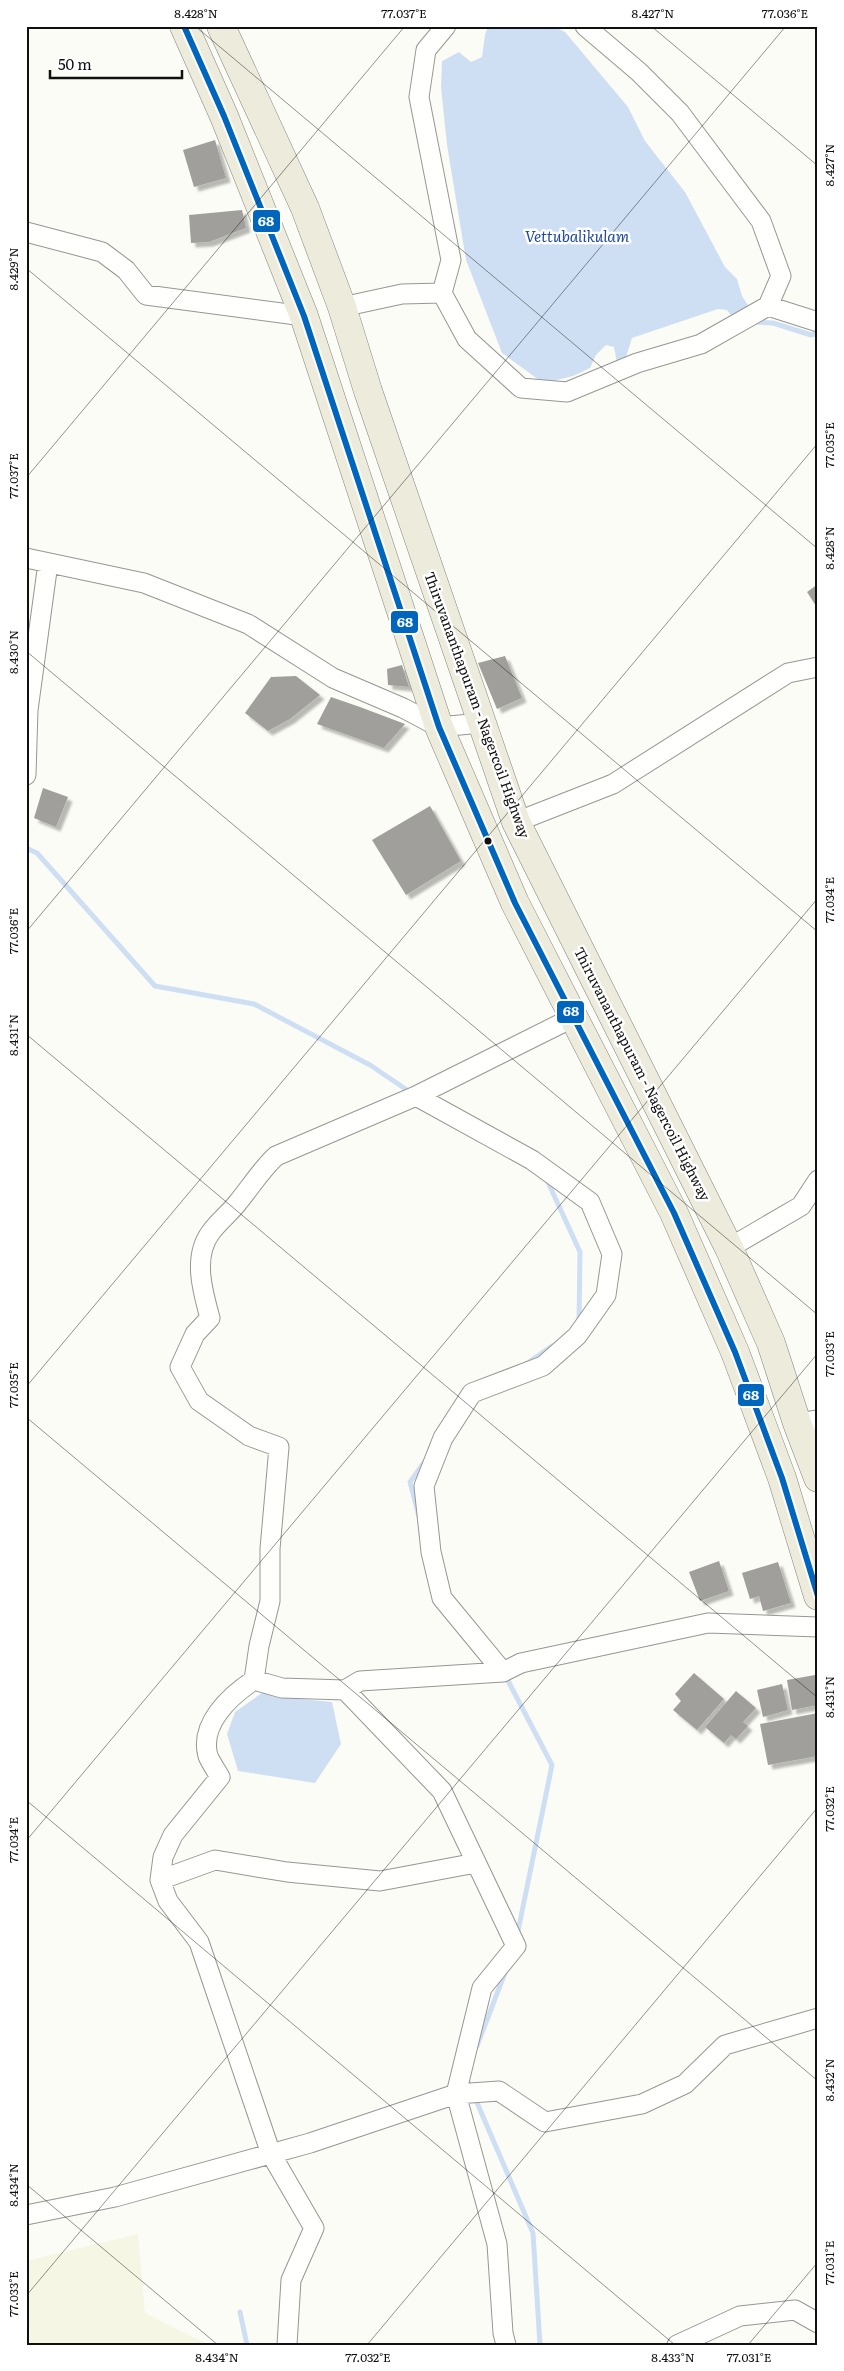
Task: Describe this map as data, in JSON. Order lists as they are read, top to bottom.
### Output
{
  "streets": {
    "main road": ["Thiruvananthapuram - Nagercoil Highway"]
  },
  "water": ["Vettubalikulam"],
  "lines": ["transit line 68"],
  "scale_bar": "50 m",
  "coordinates": [
    "8.428°N",
    "77.037°E",
    "8.427°N",
    "77.036°E",
    "8.429°N",
    "77.035°E",
    "8.430°N",
    "77.034°E",
    "8.431°N",
    "77.033°E",
    "77.032°E",
    "8.432°N",
    "8.434°N",
    "77.031°E",
    "8.433°N"
  ]
}
